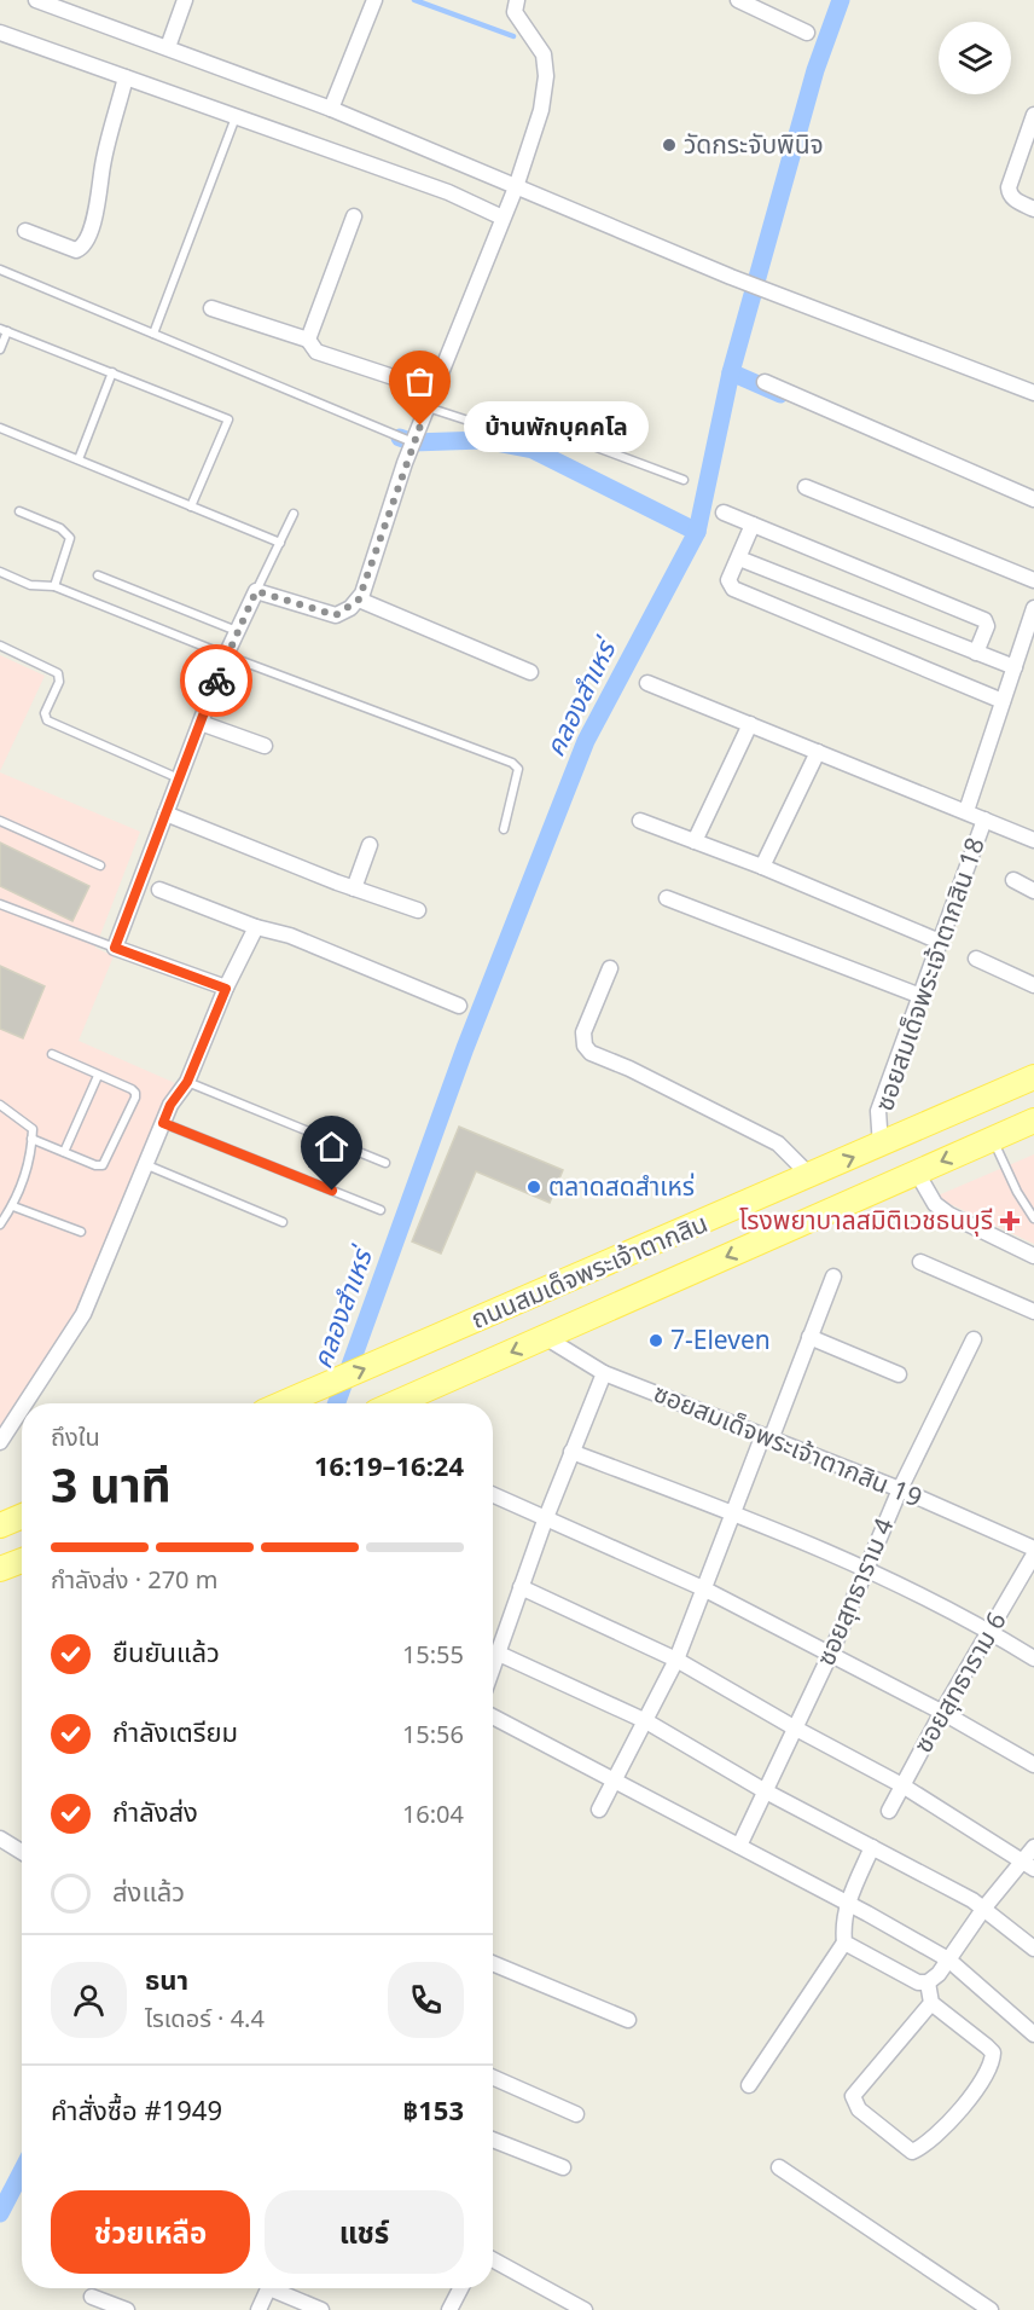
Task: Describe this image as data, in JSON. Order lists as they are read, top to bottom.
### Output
{
  "streets": {
    "main road": ["ถนนสมเด็จพระเจ้าตากสิน"],
    "street": [
      "ซอยสมเด็จพระเจ้าตากสิน 18",
      "ซอยสมเด็จพระเจ้าตากสิน 19",
      "ซอยสุทธาราม 4",
      "ซอยสุทธาราม 6"
    ]
  },
  "crossings": [
    ["ซอยสมเด็จพระเจ้าตากสิน 18", "ถนนสมเด็จพระเจ้าตากสิน"],
    ["ถนนสมเด็จพระเจ้าตากสิน", "ซอยสมเด็จพระเจ้าตากสิน 19"],
    ["ซอยสมเด็จพระเจ้าตากสิน 19", "ซอยสุทธาราม 4"]
  ],
  "water": ["คลองสำเหร่"],
  "places": {
    "other": [
      "วัดกระจับพินิจ",
      "บ้านพักบุคคโล",
      "ตลาดสดสำเหร่",
      "7-Eleven"
    ],
    "health": ["โรงพยาบาลสมิติเวชธนบุรี"]
  },
  "page": {
    "bubble": "บ้านพักบุคคโล",
    "heading": ["3 นาที", "ถึงใน", "16:19–16:24"],
    "panel": [
      "ธนา",
      "ไรเดอร์ · 4.4",
      "คำสั่งซื้อ #1949",
      "฿153"
    ],
    "bar": "กำลังส่ง · 270 m",
    "list": [
      ["ยืนยันแล้ว", "15:55"],
      ["กำลังเตรียม", "15:56"],
      ["กำลังส่ง", "16:04"],
      "ส่งแล้ว"
    ],
    "buttons": ["ช่วยเหลือ", "แชร์"]
  }
}
